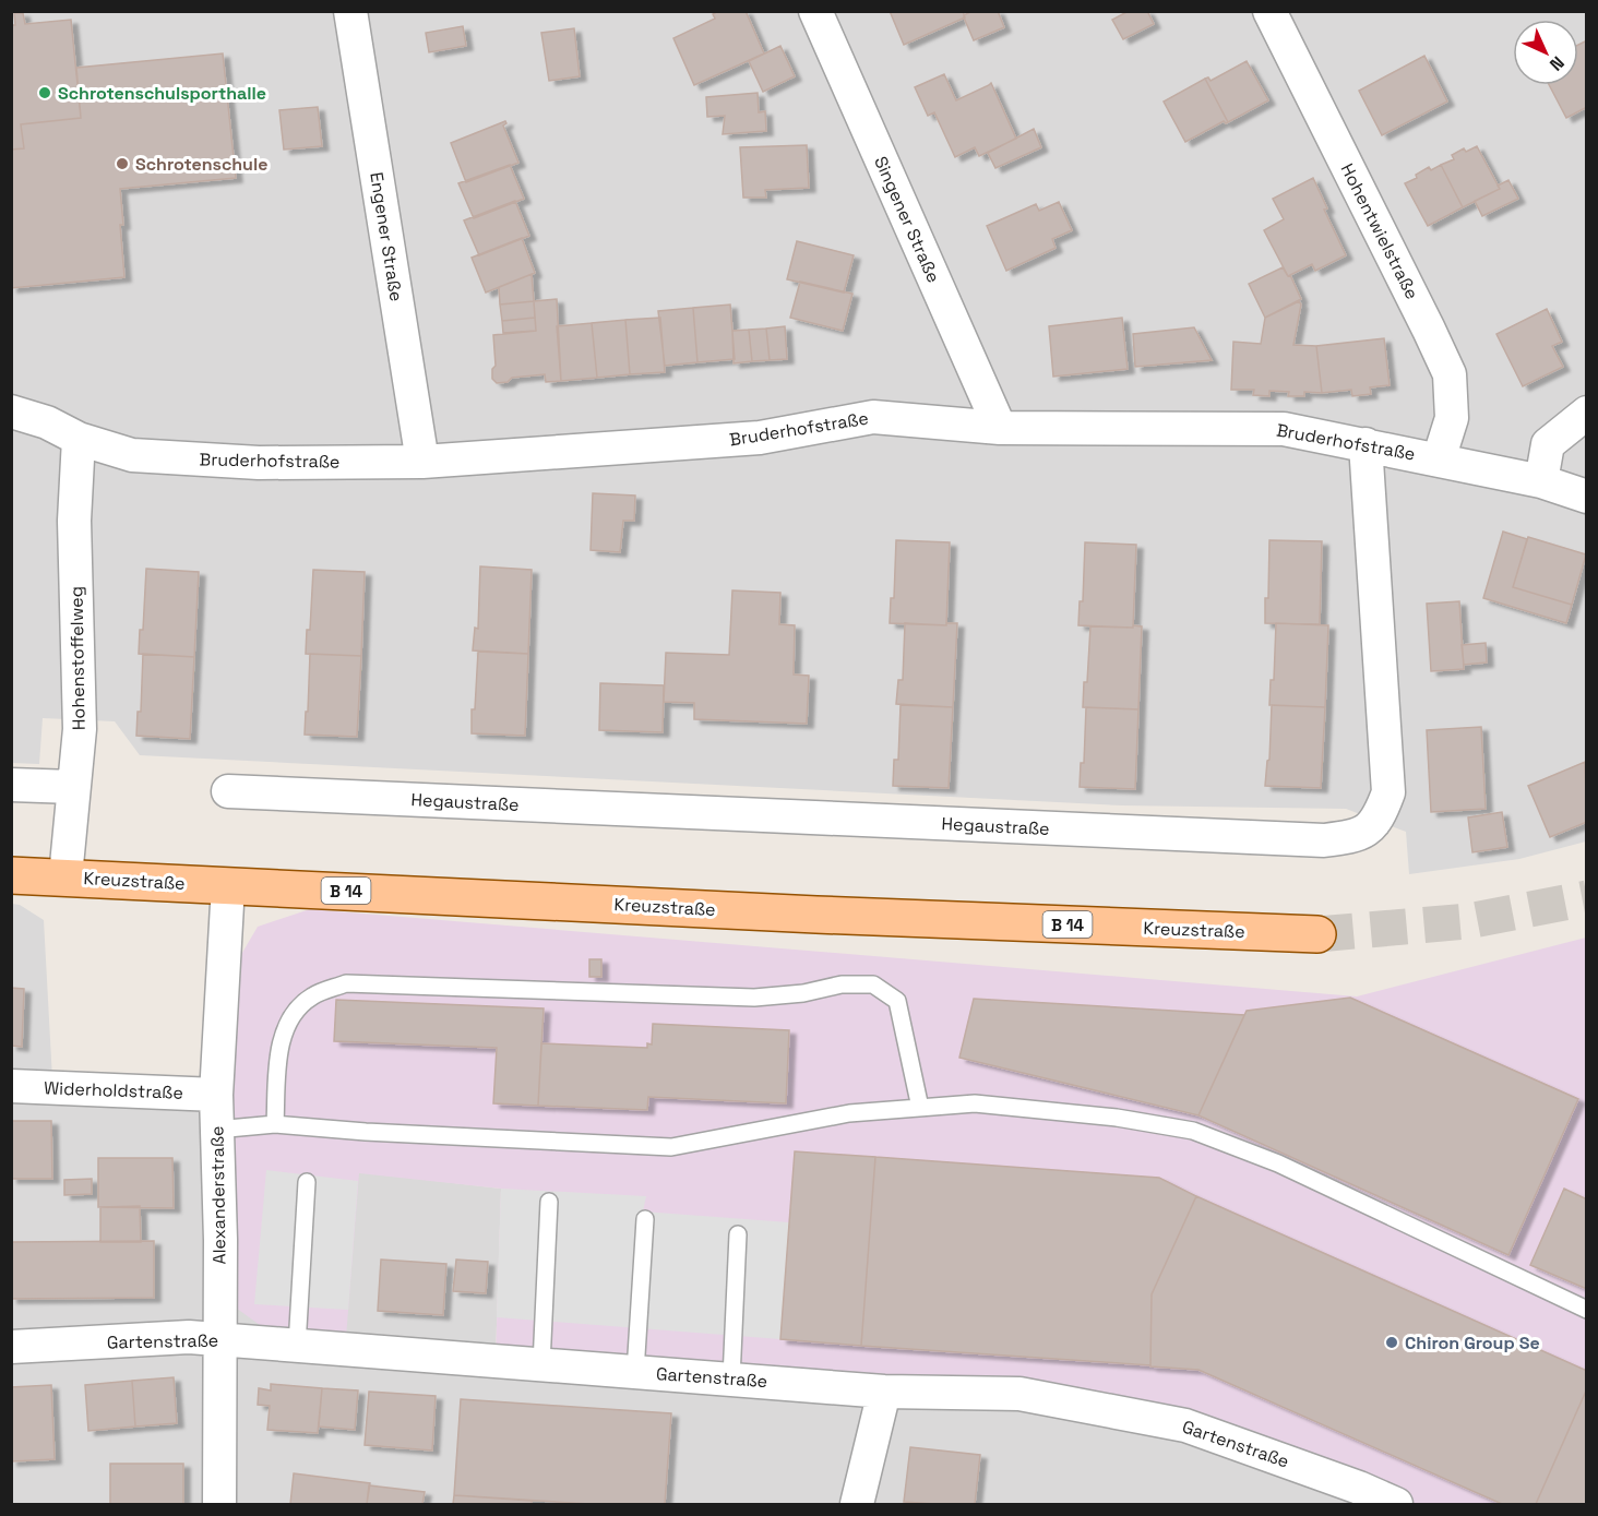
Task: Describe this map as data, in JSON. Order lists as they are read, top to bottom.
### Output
{
  "streets": {
    "main road": ["Kreuzstraße", "B 14"],
    "street": [
      "Singener Straße",
      "Hohentwielstraße",
      "Engener Straße",
      "Bruderhofstraße",
      "Hohenstoffelweg",
      "Hegaustraße",
      "Widerholdstraße",
      "Alexanderstraße",
      "Gartenstraße"
    ]
  },
  "crossings": [
    ["Singener Straße", "Bruderhofstraße"],
    ["Hohentwielstraße", "Bruderhofstraße"],
    ["Engener Straße", "Bruderhofstraße"],
    ["Bruderhofstraße", "Hohenstoffelweg"],
    ["Bruderhofstraße", "Hegaustraße"],
    ["Hohenstoffelweg", "Kreuzstraße"],
    ["Kreuzstraße", "Alexanderstraße"],
    ["Widerholdstraße", "Alexanderstraße"],
    ["Alexanderstraße", "Gartenstraße"]
  ],
  "places": ["Schrotenschulsporthalle", "Schrotenschule", "Chiron Group Se"],
  "north": "bottom right"
}
